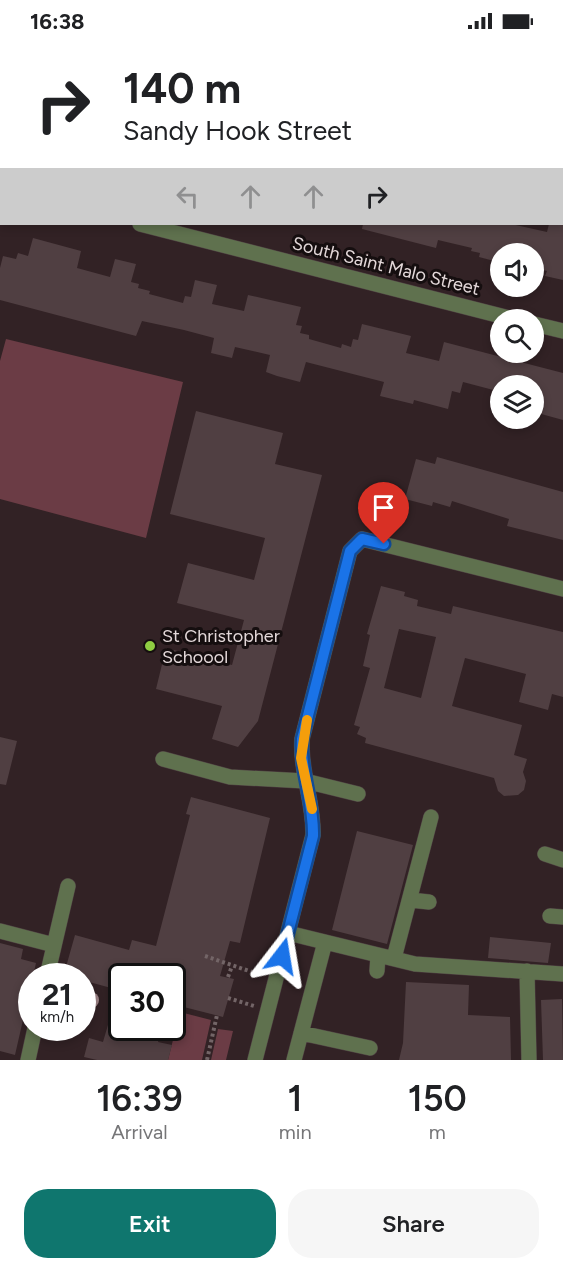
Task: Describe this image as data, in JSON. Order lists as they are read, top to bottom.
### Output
{
  "streets": {
    "street": ["South Saint Malo Street"]
  },
  "places": ["St Christopher Schoool"],
  "page": {
    "status": "16:38",
    "turn": ["140 m", "Sandy Hook Street"],
    "speed": "21 km/h",
    "limit": "30",
    "eta": [
      "16:39",
      "Arrival",
      "1",
      "min",
      "150",
      "m"
    ],
    "buttons": ["Exit", "Share"]
  }
}
